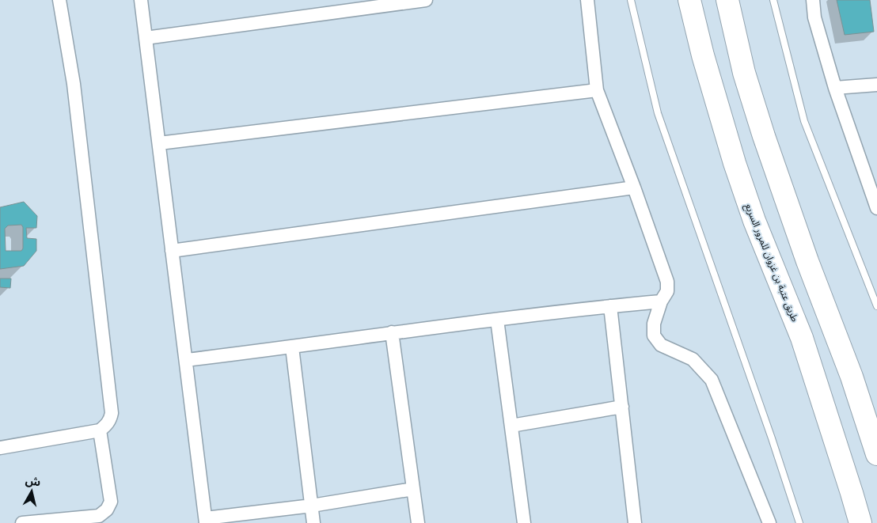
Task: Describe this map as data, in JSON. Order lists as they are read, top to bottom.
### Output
{
  "streets": {
    "highway": ["طريق عتبة بن غزوان للمرور السريع"]
  },
  "north": "top"
}
